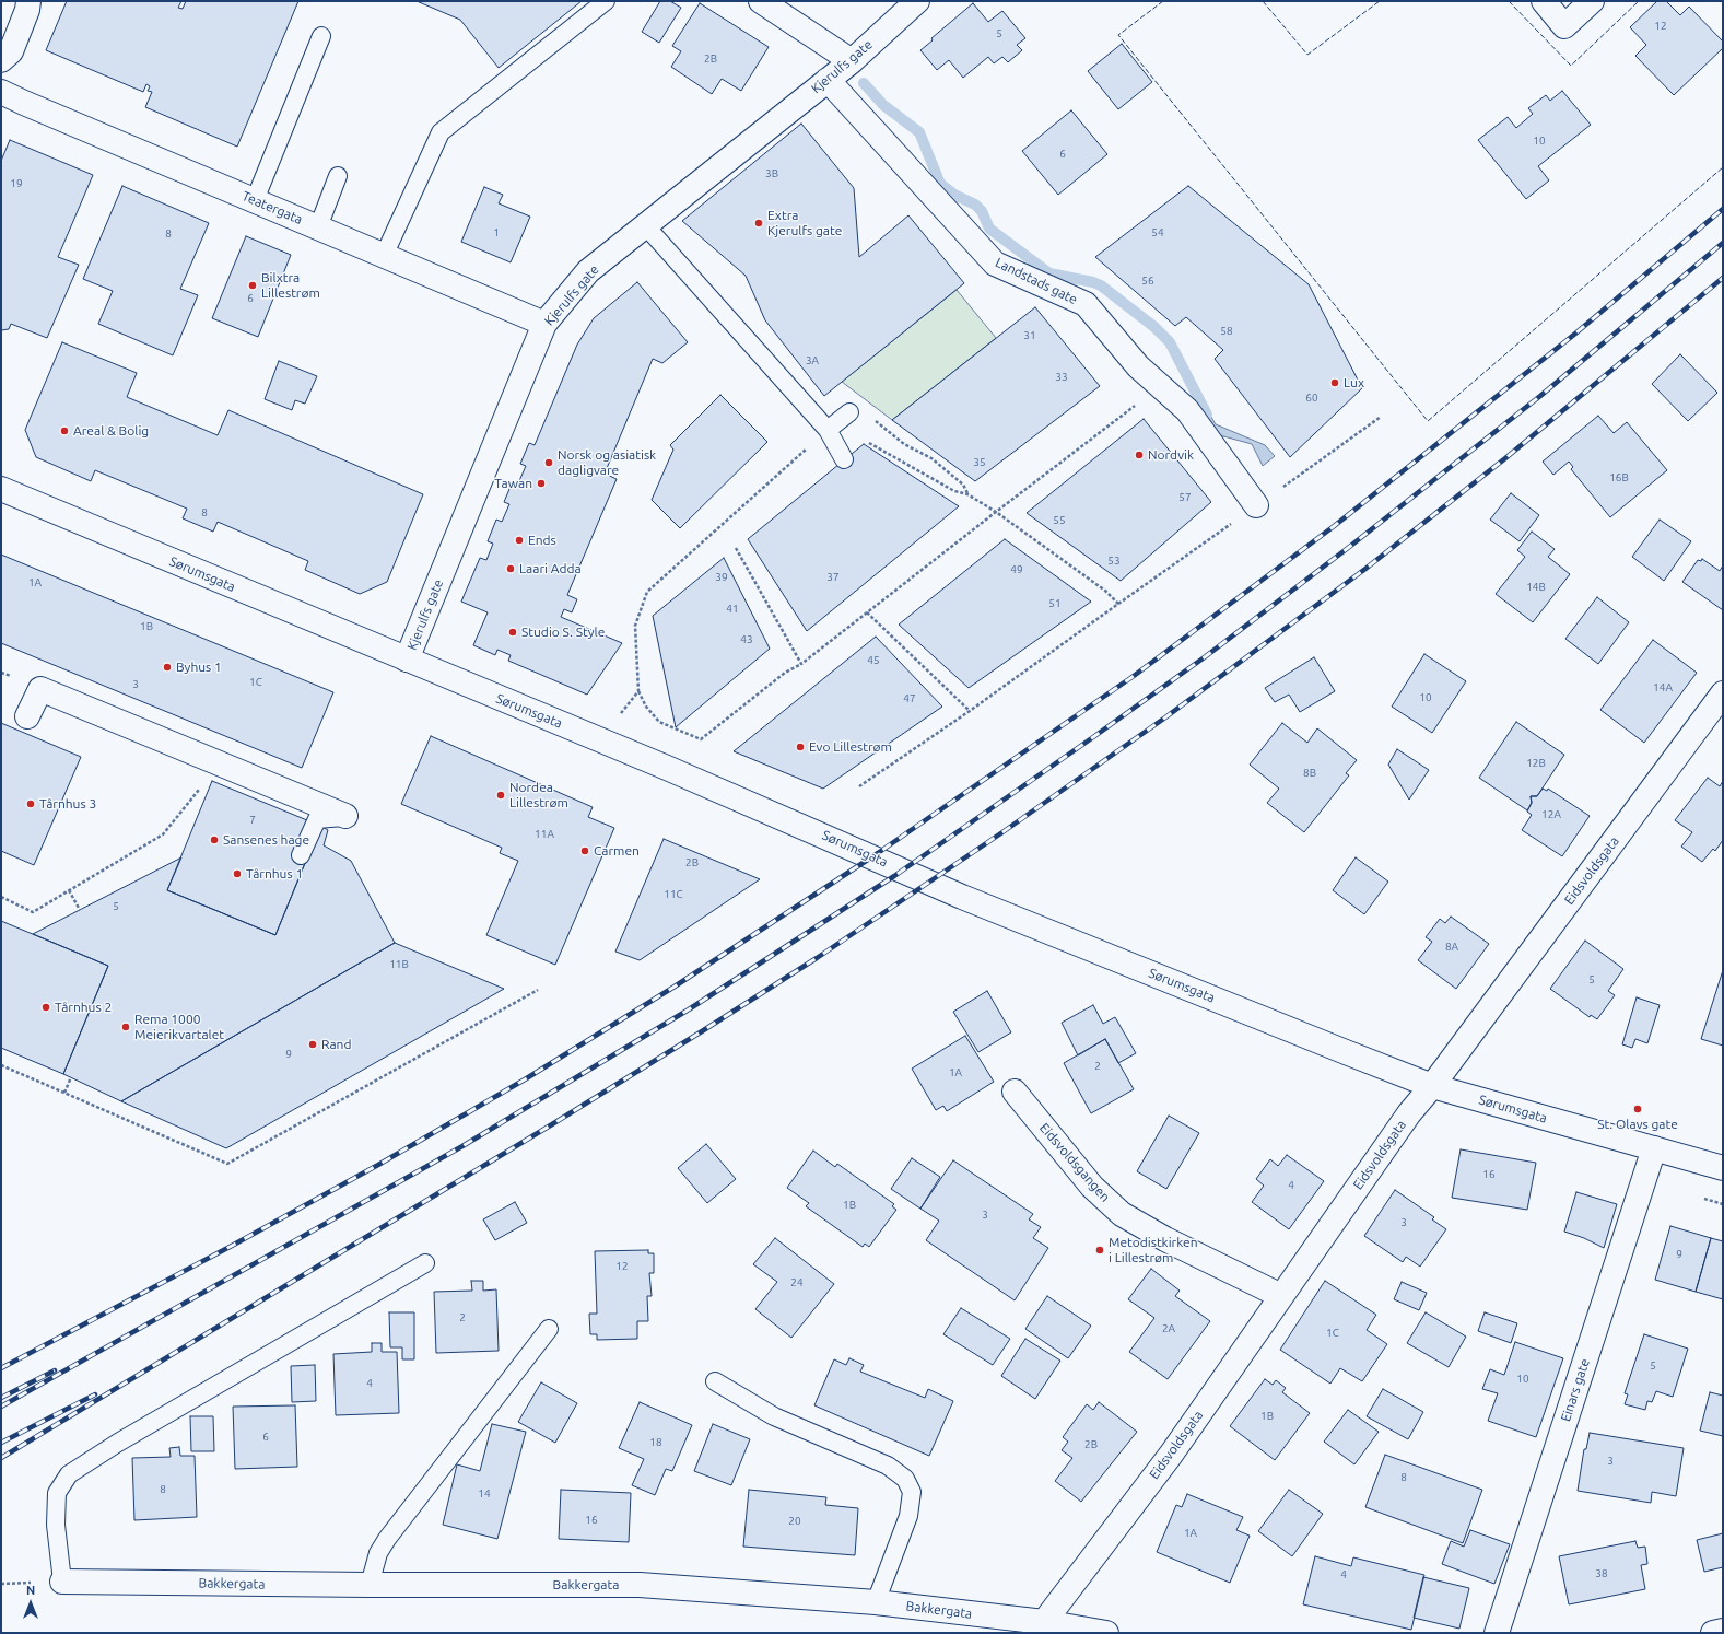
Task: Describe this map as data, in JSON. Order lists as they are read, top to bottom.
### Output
{
  "streets": {
    "street": [
      "Kjerulfs gate",
      "Teatergata",
      "Landstads gate",
      "Sørumsgata",
      "Eidsvoldsgata",
      "Eidsvoldsgangen",
      "Einars gate",
      "Bakkergata"
    ]
  },
  "crossings": [
    ["Kjerulfs gate", "Teatergata"],
    ["Kjerulfs gate", "Landstads gate"],
    ["Kjerulfs gate", "Sørumsgata"],
    ["Sørumsgata", "Eidsvoldsgata"],
    ["Sørumsgata", "Einars gate"],
    ["Eidsvoldsgata", "Eidsvoldsgangen"],
    ["Eidsvoldsgata", "Bakkergata"]
  ],
  "places": [
    "Extra Kjerulfs gate",
    "Bilxtra Lillestrøm",
    "Lux",
    "Areal & Bolig",
    "Nordvik",
    "Norsk og asiatisk dagligvare",
    "Tawan",
    "Ends",
    "Laari Adda",
    "Studio S. Style",
    "Byhus 1",
    "Evo Lillestrøm",
    "Nordea Lillestrøm",
    "Tårnhus 3",
    "Sansenes hage",
    "Carmen",
    "Tårnhus 1",
    "Tårnhus 2",
    "Rema 1000 Meierikvartalet",
    "Rand",
    "St. Olavs gate",
    "Metodistkirken i Lillestrøm"
  ],
  "house_numbers": [
    "12",
    "5",
    "2B",
    "10",
    "6",
    "3B",
    "19",
    "1",
    "54",
    "8",
    "56",
    "6",
    "58",
    "31",
    "3A",
    "33",
    "60",
    "35",
    "16B",
    "57",
    "8",
    "55",
    "53",
    "49",
    "39",
    "37",
    "1A",
    "14B",
    "51",
    "41",
    "1B",
    "43",
    "45",
    "1C",
    "3",
    "14A",
    "10",
    "47",
    "12B",
    "8B",
    "12A",
    "7",
    "11A",
    "2B",
    "11C",
    "5",
    "8A",
    "11B",
    "5",
    "9",
    "2",
    "1A",
    "16",
    "4",
    "1B",
    "3",
    "3",
    "9",
    "12",
    "24",
    "2",
    "2A",
    "1C",
    "5",
    "10",
    "4",
    "1B",
    "6",
    "18",
    "2B",
    "3",
    "8",
    "8",
    "14",
    "16",
    "20",
    "1A",
    "38",
    "4"
  ],
  "north": "top"
}
